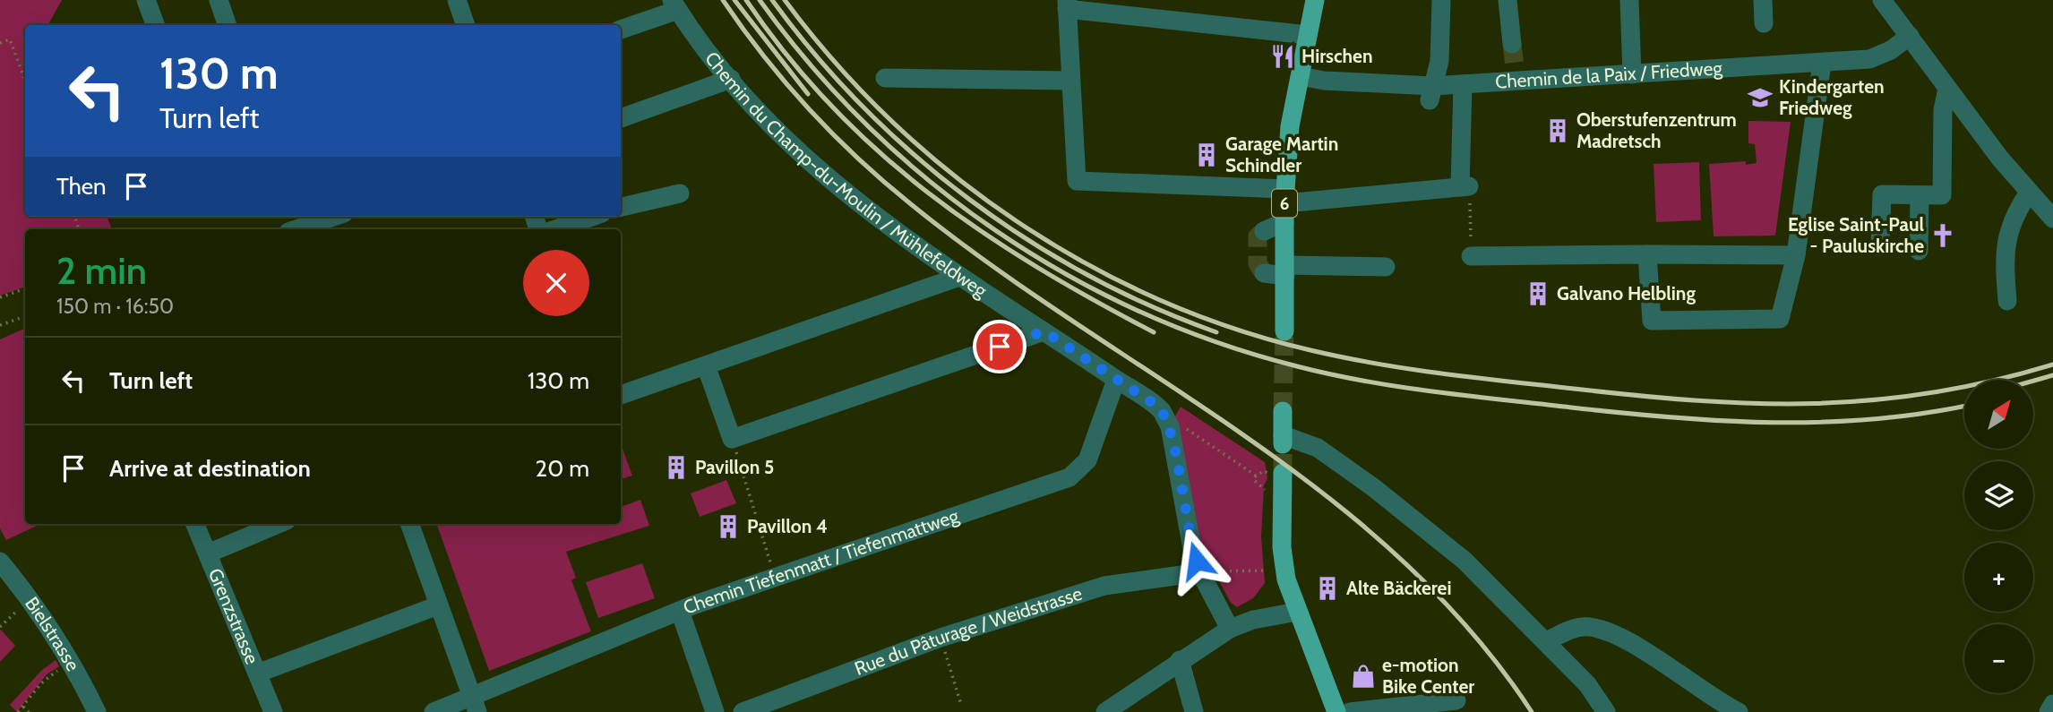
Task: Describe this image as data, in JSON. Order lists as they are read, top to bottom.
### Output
{
  "streets": {
    "main road": ["6"],
    "street": [
      "Chemin de la Paix / Friedweg",
      "Chemin du Champ-du-Moulin / Mühlefeldweg",
      "Chemin Tiefenmatt / Tiefenmattweg",
      "Grenzstrasse",
      "Rue du Pâturage / Weidstrasse",
      "Bielstrasse"
    ]
  },
  "crossings": [
    ["Chemin de la Paix / Friedweg", "6"],
    ["Chemin du Champ-du-Moulin / Mühlefeldweg", "Chemin Tiefenmatt / Tiefenmattweg"]
  ],
  "places": {
    "restaurant": ["Hirschen"],
    "school or university": ["Kindergarten Friedweg"],
    "building": [
      "Oberstufenzentrum Madretsch",
      "Garage Martin Schindler",
      "Galvano Helbling",
      "Pavillon 5",
      "Pavillon 4",
      "Alte Bäckerei"
    ],
    "church": ["Eglise Saint-Paul - Pauluskirche"],
    "shop": ["e-motion Bike Center"]
  },
  "north": "top right",
  "page": {
    "turn": ["130 m", "Turn left"],
    "then": "Then",
    "heading": ["2 min", "150 m · 16:50"],
    "list": [
      {
        "name": "Turn left",
        "value": "130 m"
      },
      {
        "name": "Arrive at destination",
        "value": "20 m"
      }
    ],
    "map_buttons": ["+", "−"]
  }
}
